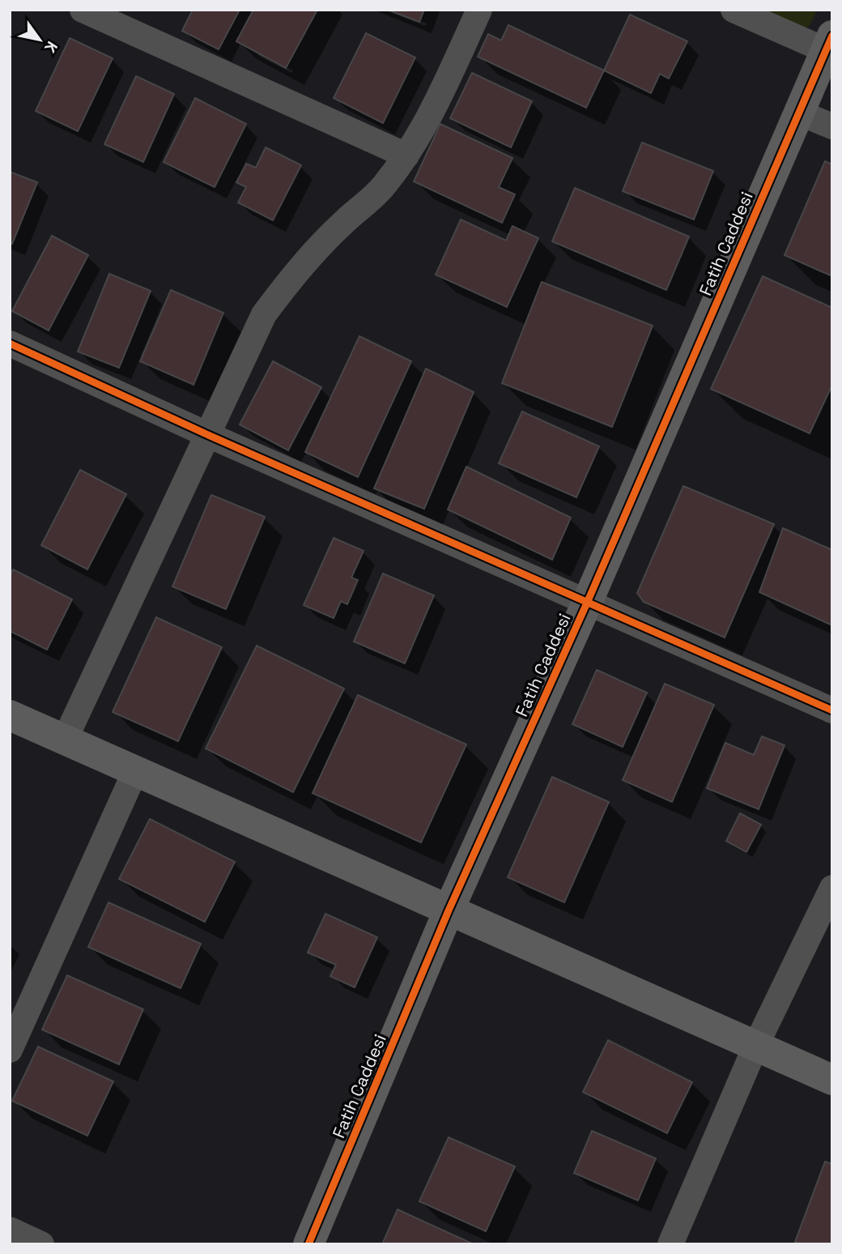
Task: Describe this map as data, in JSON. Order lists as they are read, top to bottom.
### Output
{
  "streets": {
    "street": ["Fatih Caddesi"]
  },
  "north": "bottom right"
}
